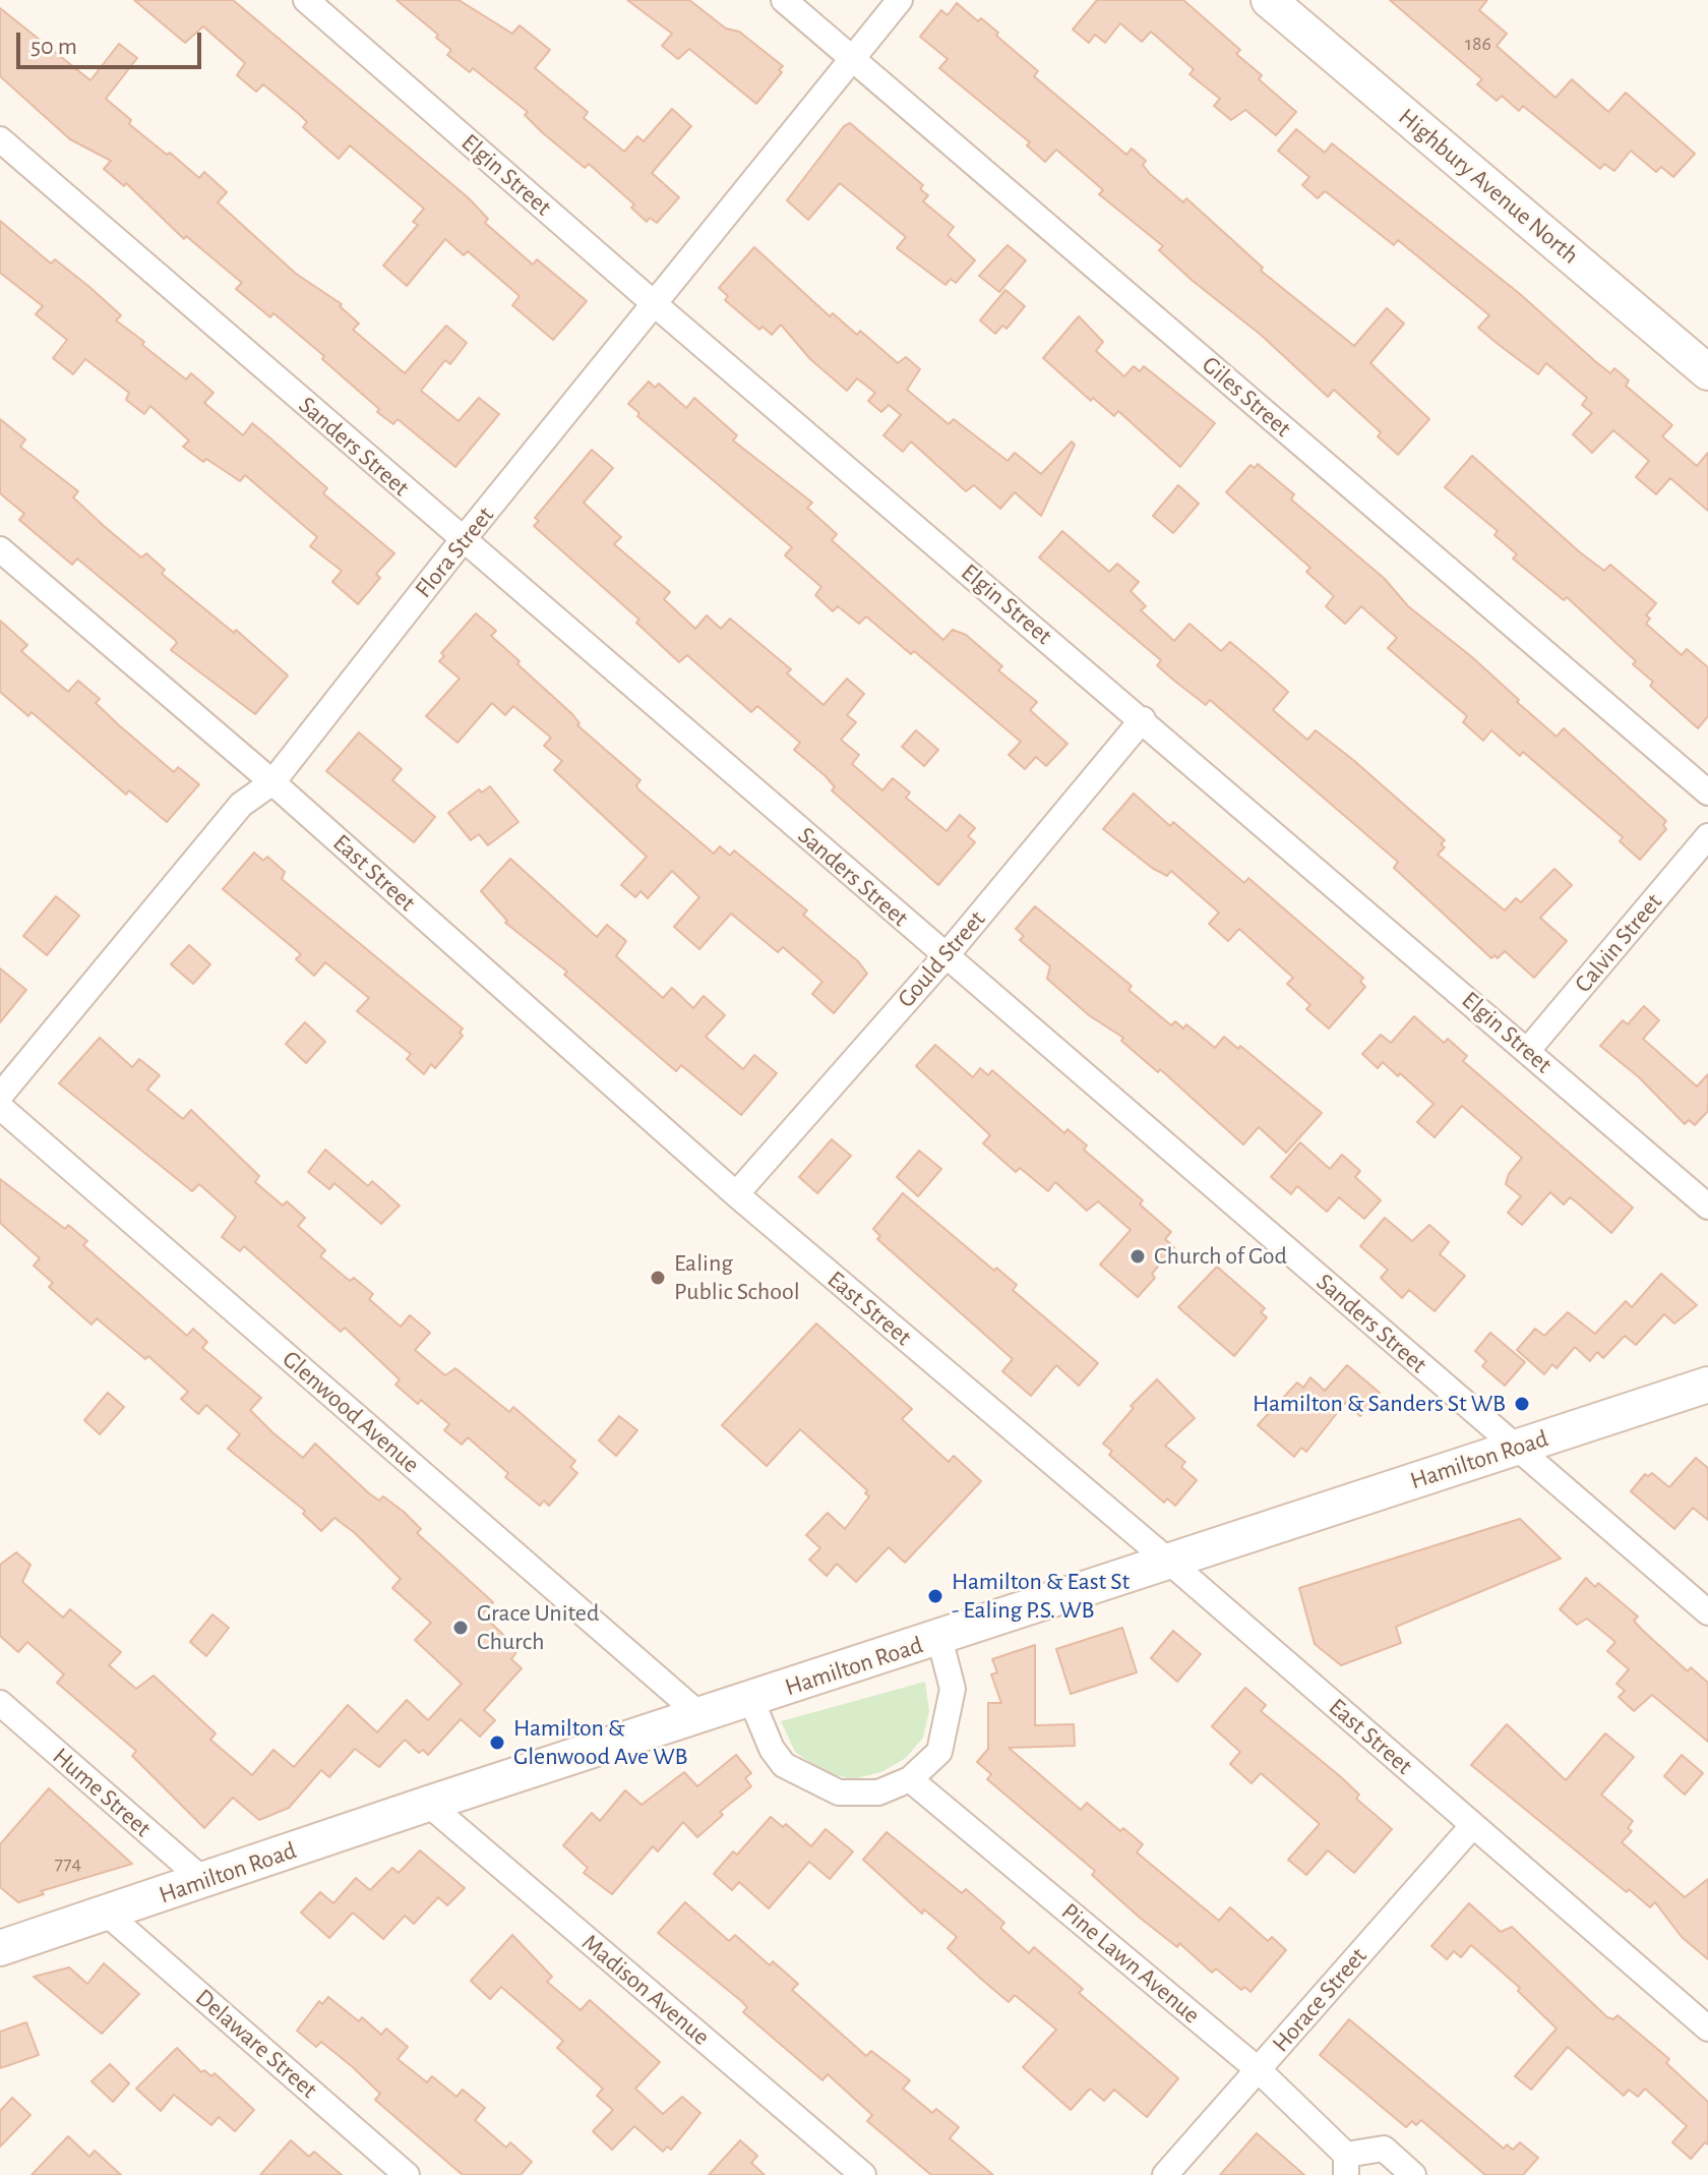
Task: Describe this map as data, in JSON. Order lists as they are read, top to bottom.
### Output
{
  "streets": {
    "main road": ["Highbury Avenue North", "Hamilton Road"],
    "street": [
      "Elgin Street",
      "Giles Street",
      "Sanders Street",
      "Flora Street",
      "East Street",
      "Calvin Street",
      "Gould Street",
      "Glenwood Avenue",
      "Hume Street",
      "Pine Lawn Avenue",
      "Madison Avenue",
      "Horace Street",
      "Delaware Street"
    ]
  },
  "crossings": [
    ["Elgin Street", "Flora Street"],
    ["Elgin Street", "Calvin Street"],
    ["Elgin Street", "Gould Street"],
    ["Giles Street", "Flora Street"],
    ["Sanders Street", "Flora Street"],
    ["Sanders Street", "Gould Street"],
    ["Sanders Street", "Hamilton Road"],
    ["Flora Street", "East Street"],
    ["East Street", "Gould Street"],
    ["East Street", "Hamilton Road"],
    ["East Street", "Horace Street"],
    ["Glenwood Avenue", "Hamilton Road"],
    ["Hamilton Road", "Hume Street"],
    ["Hamilton Road", "Madison Avenue"],
    ["Hamilton Road", "Delaware Street"],
    ["Pine Lawn Avenue", "Horace Street"]
  ],
  "places": [
    "Church of God",
    "Ealing Public School",
    "Hamilton & Sanders St WB",
    "Hamilton & East St - Ealing P.S. WB",
    "Grace United Church",
    "Hamilton & Glenwood Ave WB"
  ],
  "house_numbers": ["186", "774"],
  "scale_bar": "50 m"
}
